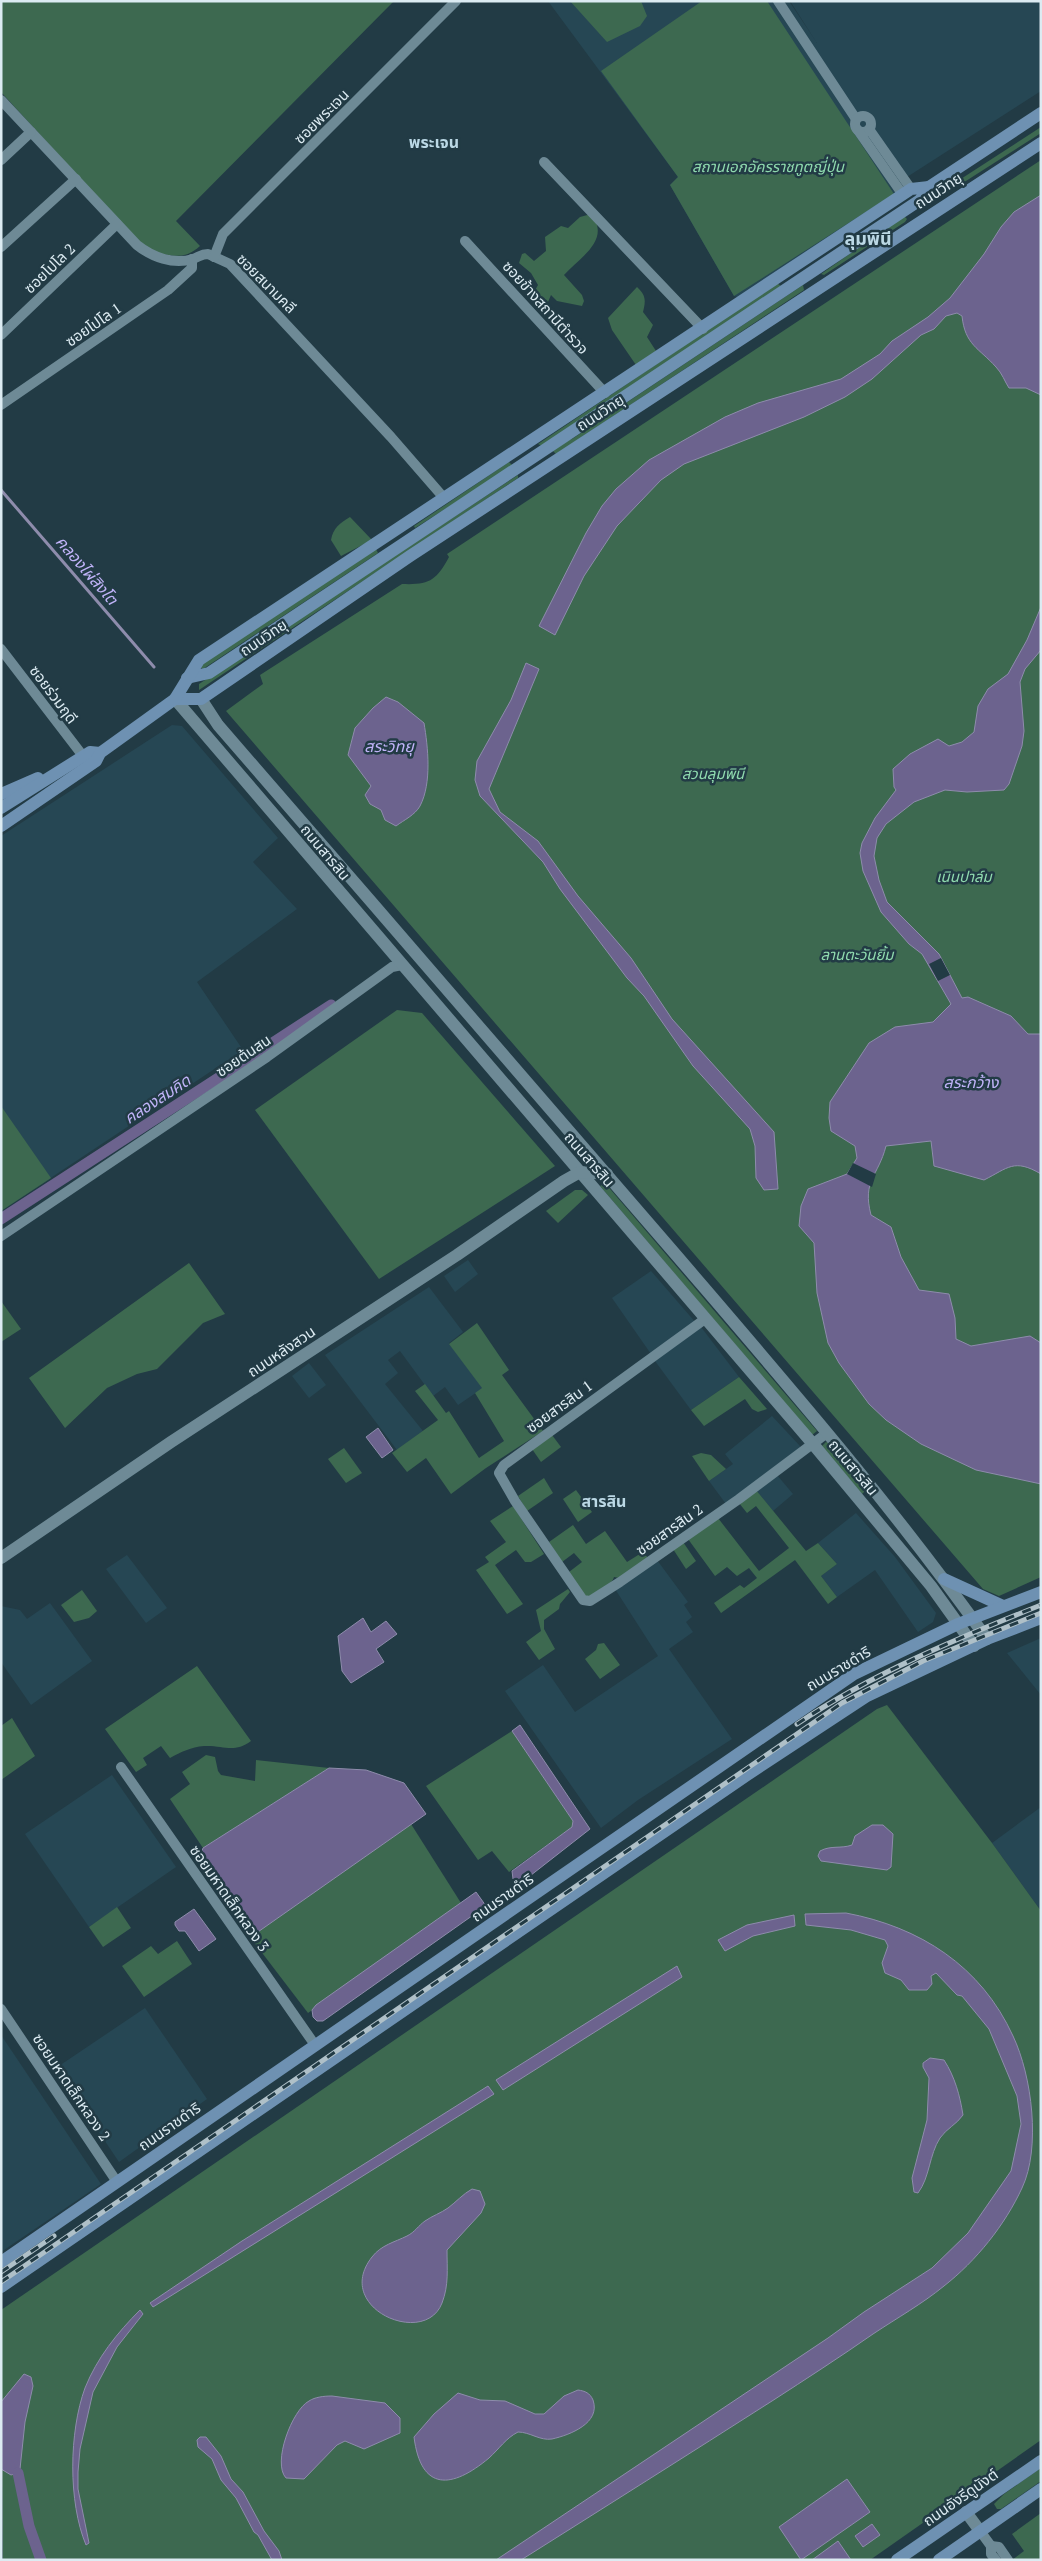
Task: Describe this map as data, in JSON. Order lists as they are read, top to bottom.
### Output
{
  "streets": {
    "main road": ["ถนนวิทยุ", "ถนนราชดำริ", "ถนนอังรีดูนังต์"],
    "street": [
      "ซอยพระเจน",
      "ซอยโปโล 2",
      "ซอยสนามคลี",
      "ซอยข้างสถานีตำรวจ",
      "ซอยโปโล 1",
      "ซอยร่วมฤดี",
      "ถนนสารสิน",
      "ซอยต้นสน",
      "ถนนหลังสวน",
      "ซอยสารสิน 1",
      "ซอยสารสิน 2",
      "ซอยมหาดเล็กหลวง 3",
      "ซอยมหาดเล็กหลวง 2"
    ]
  },
  "crossings": [
    ["ซอยพระเจน", "ซอยสนามคลี"],
    ["ถนนวิทยุ", "ซอยสนามคลี"],
    ["ถนนวิทยุ", "ซอยข้างสถานีตำรวจ"],
    ["ถนนวิทยุ", "ซอยร่วมฤดี"],
    ["ถนนวิทยุ", "ถนนสารสิน"],
    ["ซอยโปโล 2", "ซอยสนามคลี"],
    ["ซอยสนามคลี", "ซอยโปโล 1"],
    ["ถนนสารสิน", "ซอยต้นสน"],
    ["ถนนสารสิน", "ถนนหลังสวน"],
    ["ถนนสารสิน", "ซอยสารสิน 1"],
    ["ถนนสารสิน", "ซอยสารสิน 2"],
    ["ถนนสารสิน", "ถนนราชดำริ"],
    ["ซอยสารสิน 1", "ซอยสารสิน 2"],
    ["ถนนราชดำริ", "ซอยมหาดเล็กหลวง 3"],
    ["ถนนราชดำริ", "ซอยมหาดเล็กหลวง 2"]
  ],
  "districts": ["พระเจน", "ลุมพินี", "สารสิน"],
  "water": [
    "คลองไผ่สิงโต",
    "สระวิทยุ",
    "สระกว้าง",
    "คลองสมคิด"
  ],
  "parks": [
    "สถานเอกอัครราชทูตญี่ปุ่น",
    "สวนลุมพินี",
    "เนินปาล์ม",
    "ลานตะวันยิ้ม"
  ]
}
